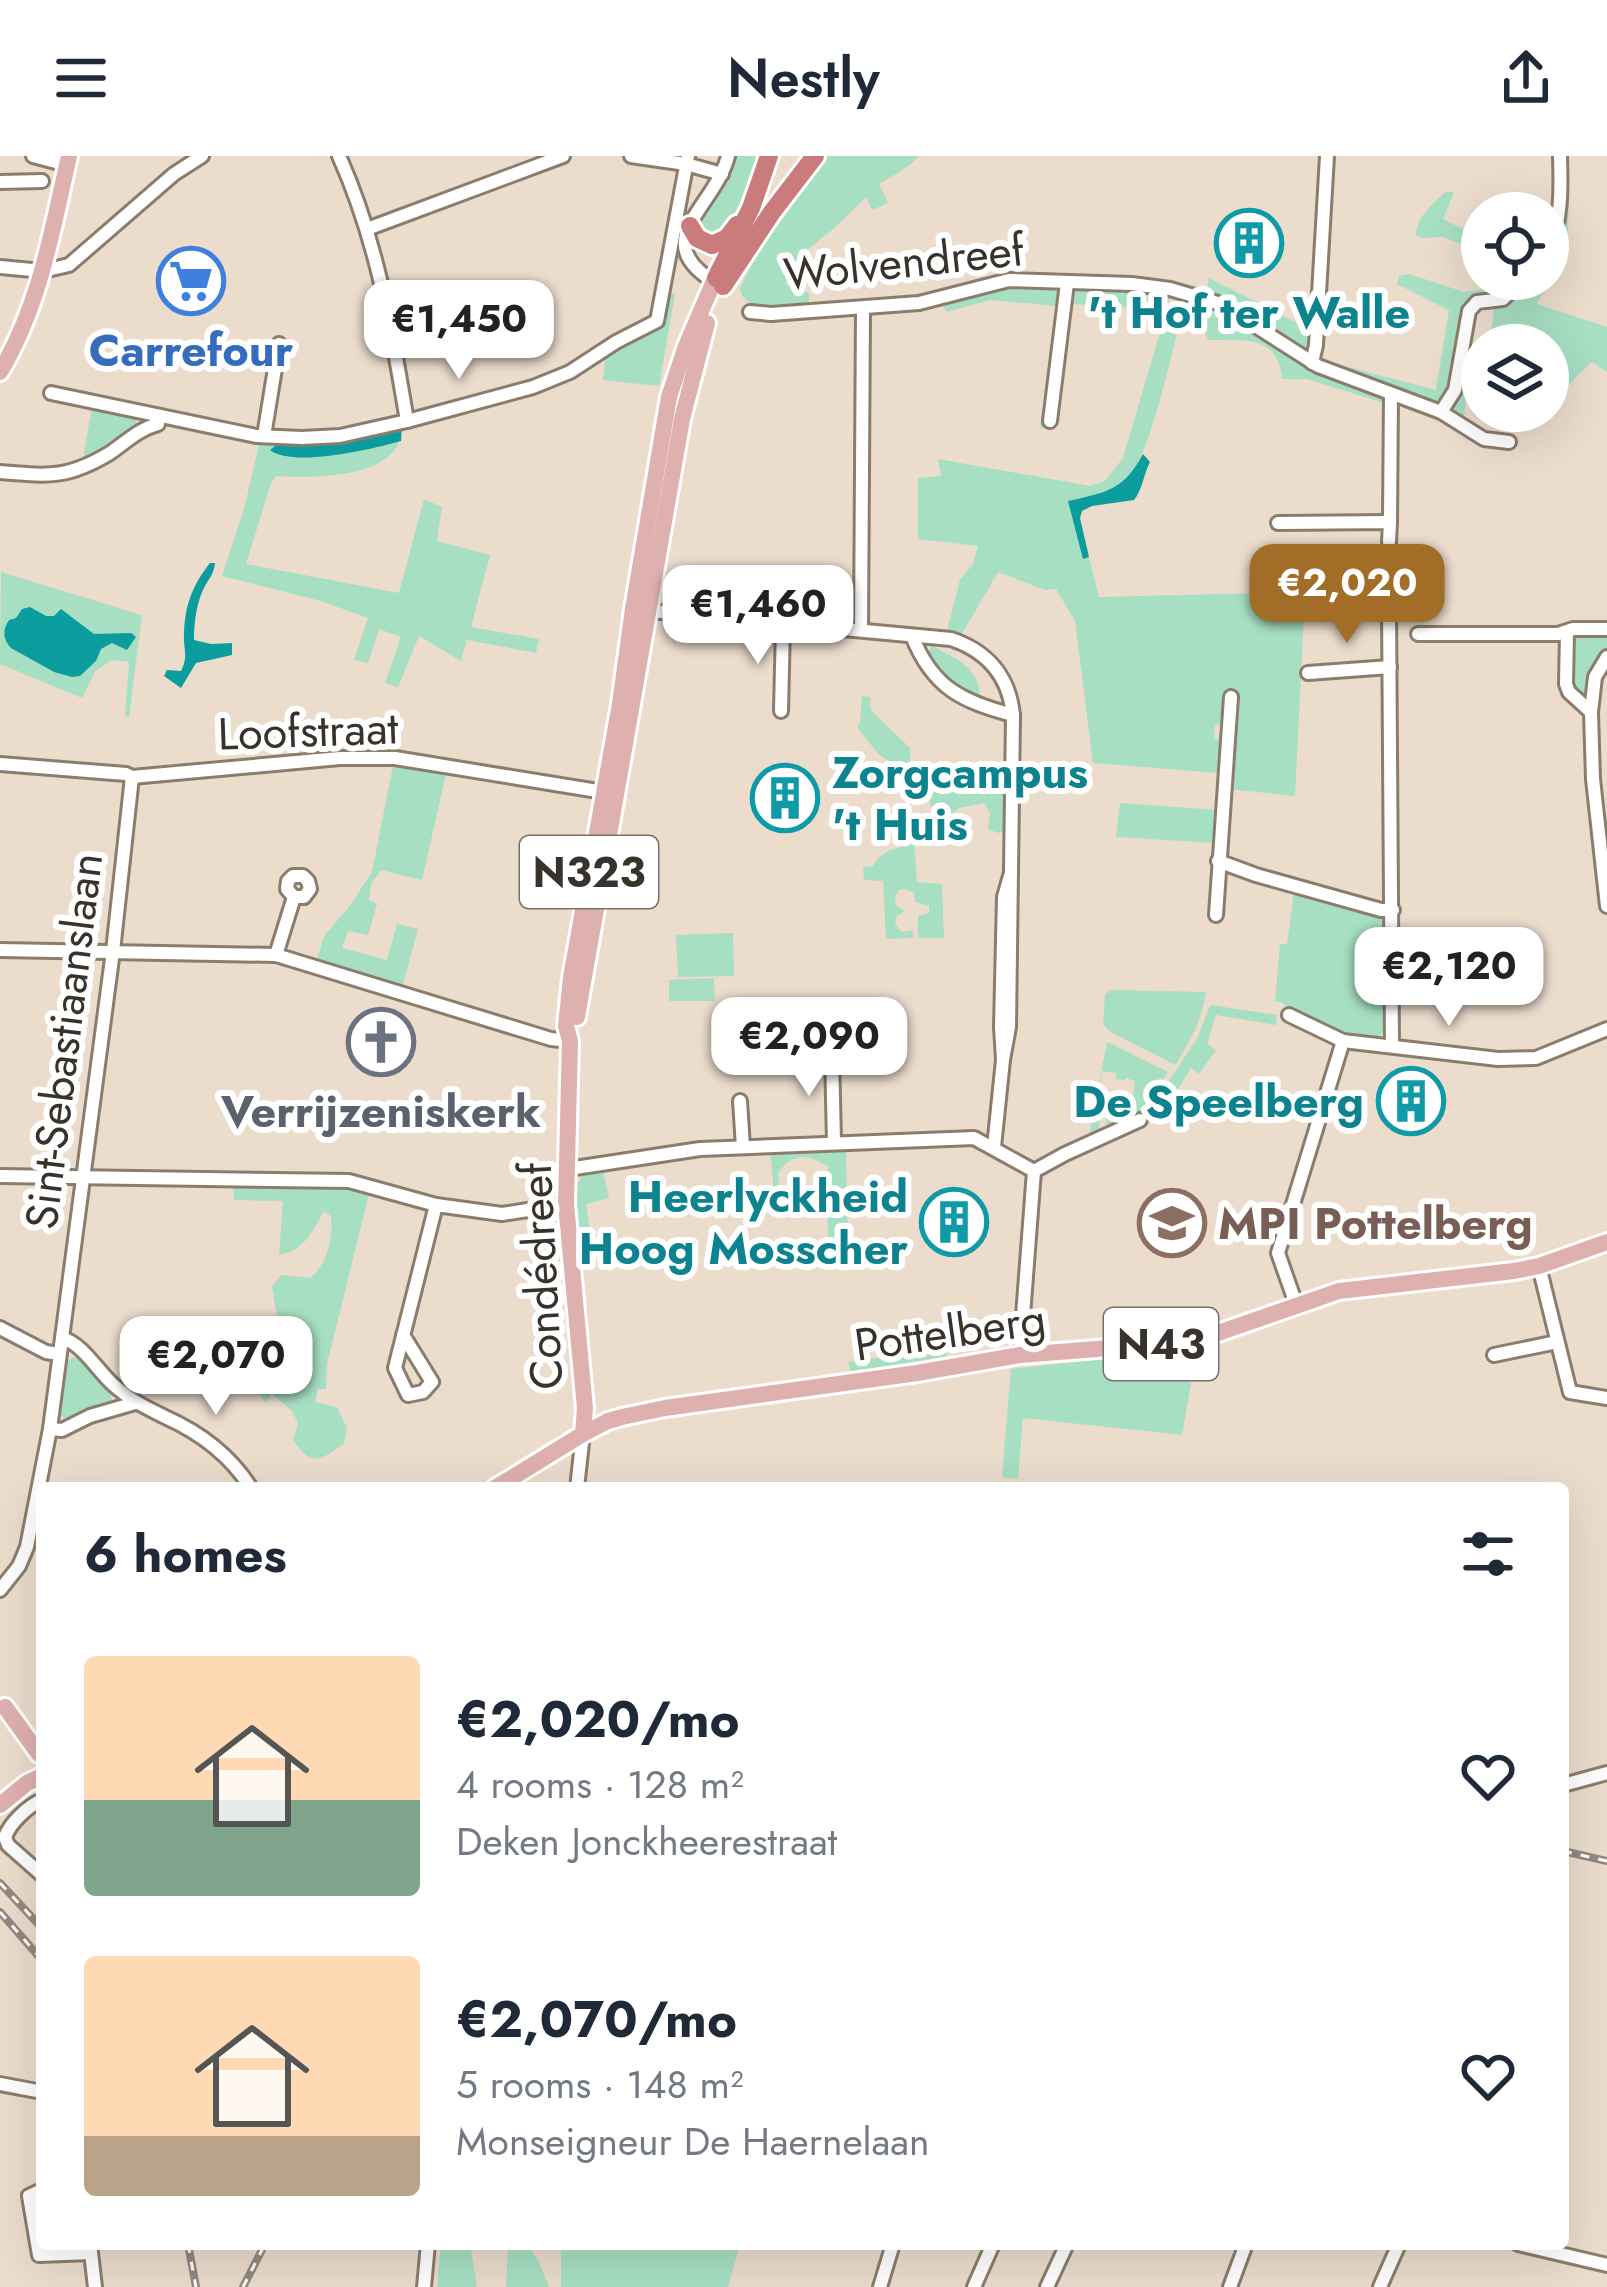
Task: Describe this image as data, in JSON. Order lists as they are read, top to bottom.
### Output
{
  "streets": {
    "highway": ["N323"],
    "main road": ["Condédreef", "Pottelberg", "N43"],
    "street": ["Wolvendreef", "Loofstraat", "Sint-Sebastiaanslaan"]
  },
  "crossings": [
    ["Loofstraat", "Sint-Sebastiaanslaan"],
    ["Loofstraat", "Condédreef"],
    ["N323", "Condédreef"],
    ["Condédreef", "Pottelberg"],
    ["Condédreef", "N43"],
    ["Pottelberg", "N43"]
  ],
  "places": {
    "building": [
      "'t Hof ter Walle",
      "Zorgcampus 't Huis",
      "De Speelberg",
      "Heerlyckheid Hoog Mosscher"
    ],
    "supermarket": ["Carrefour"],
    "church": ["Verrijzeniskerk"],
    "school or university": ["MPI Pottelberg"]
  },
  "page": {
    "header": "Nestly",
    "price": [
      "€1,450",
      "€2,020",
      "€1,460",
      "€2,120",
      "€2,090",
      "€2,070"
    ],
    "heading": "6 homes",
    "list": [
      {
        "name": "€2,020/mo",
        "note": "4 rooms · 128 m² · Deken Jonckheerestraat"
      },
      {
        "name": "€2,070/mo",
        "note": "5 rooms · 148 m² · Monseigneur De Haernelaan"
      }
    ]
  }
}
